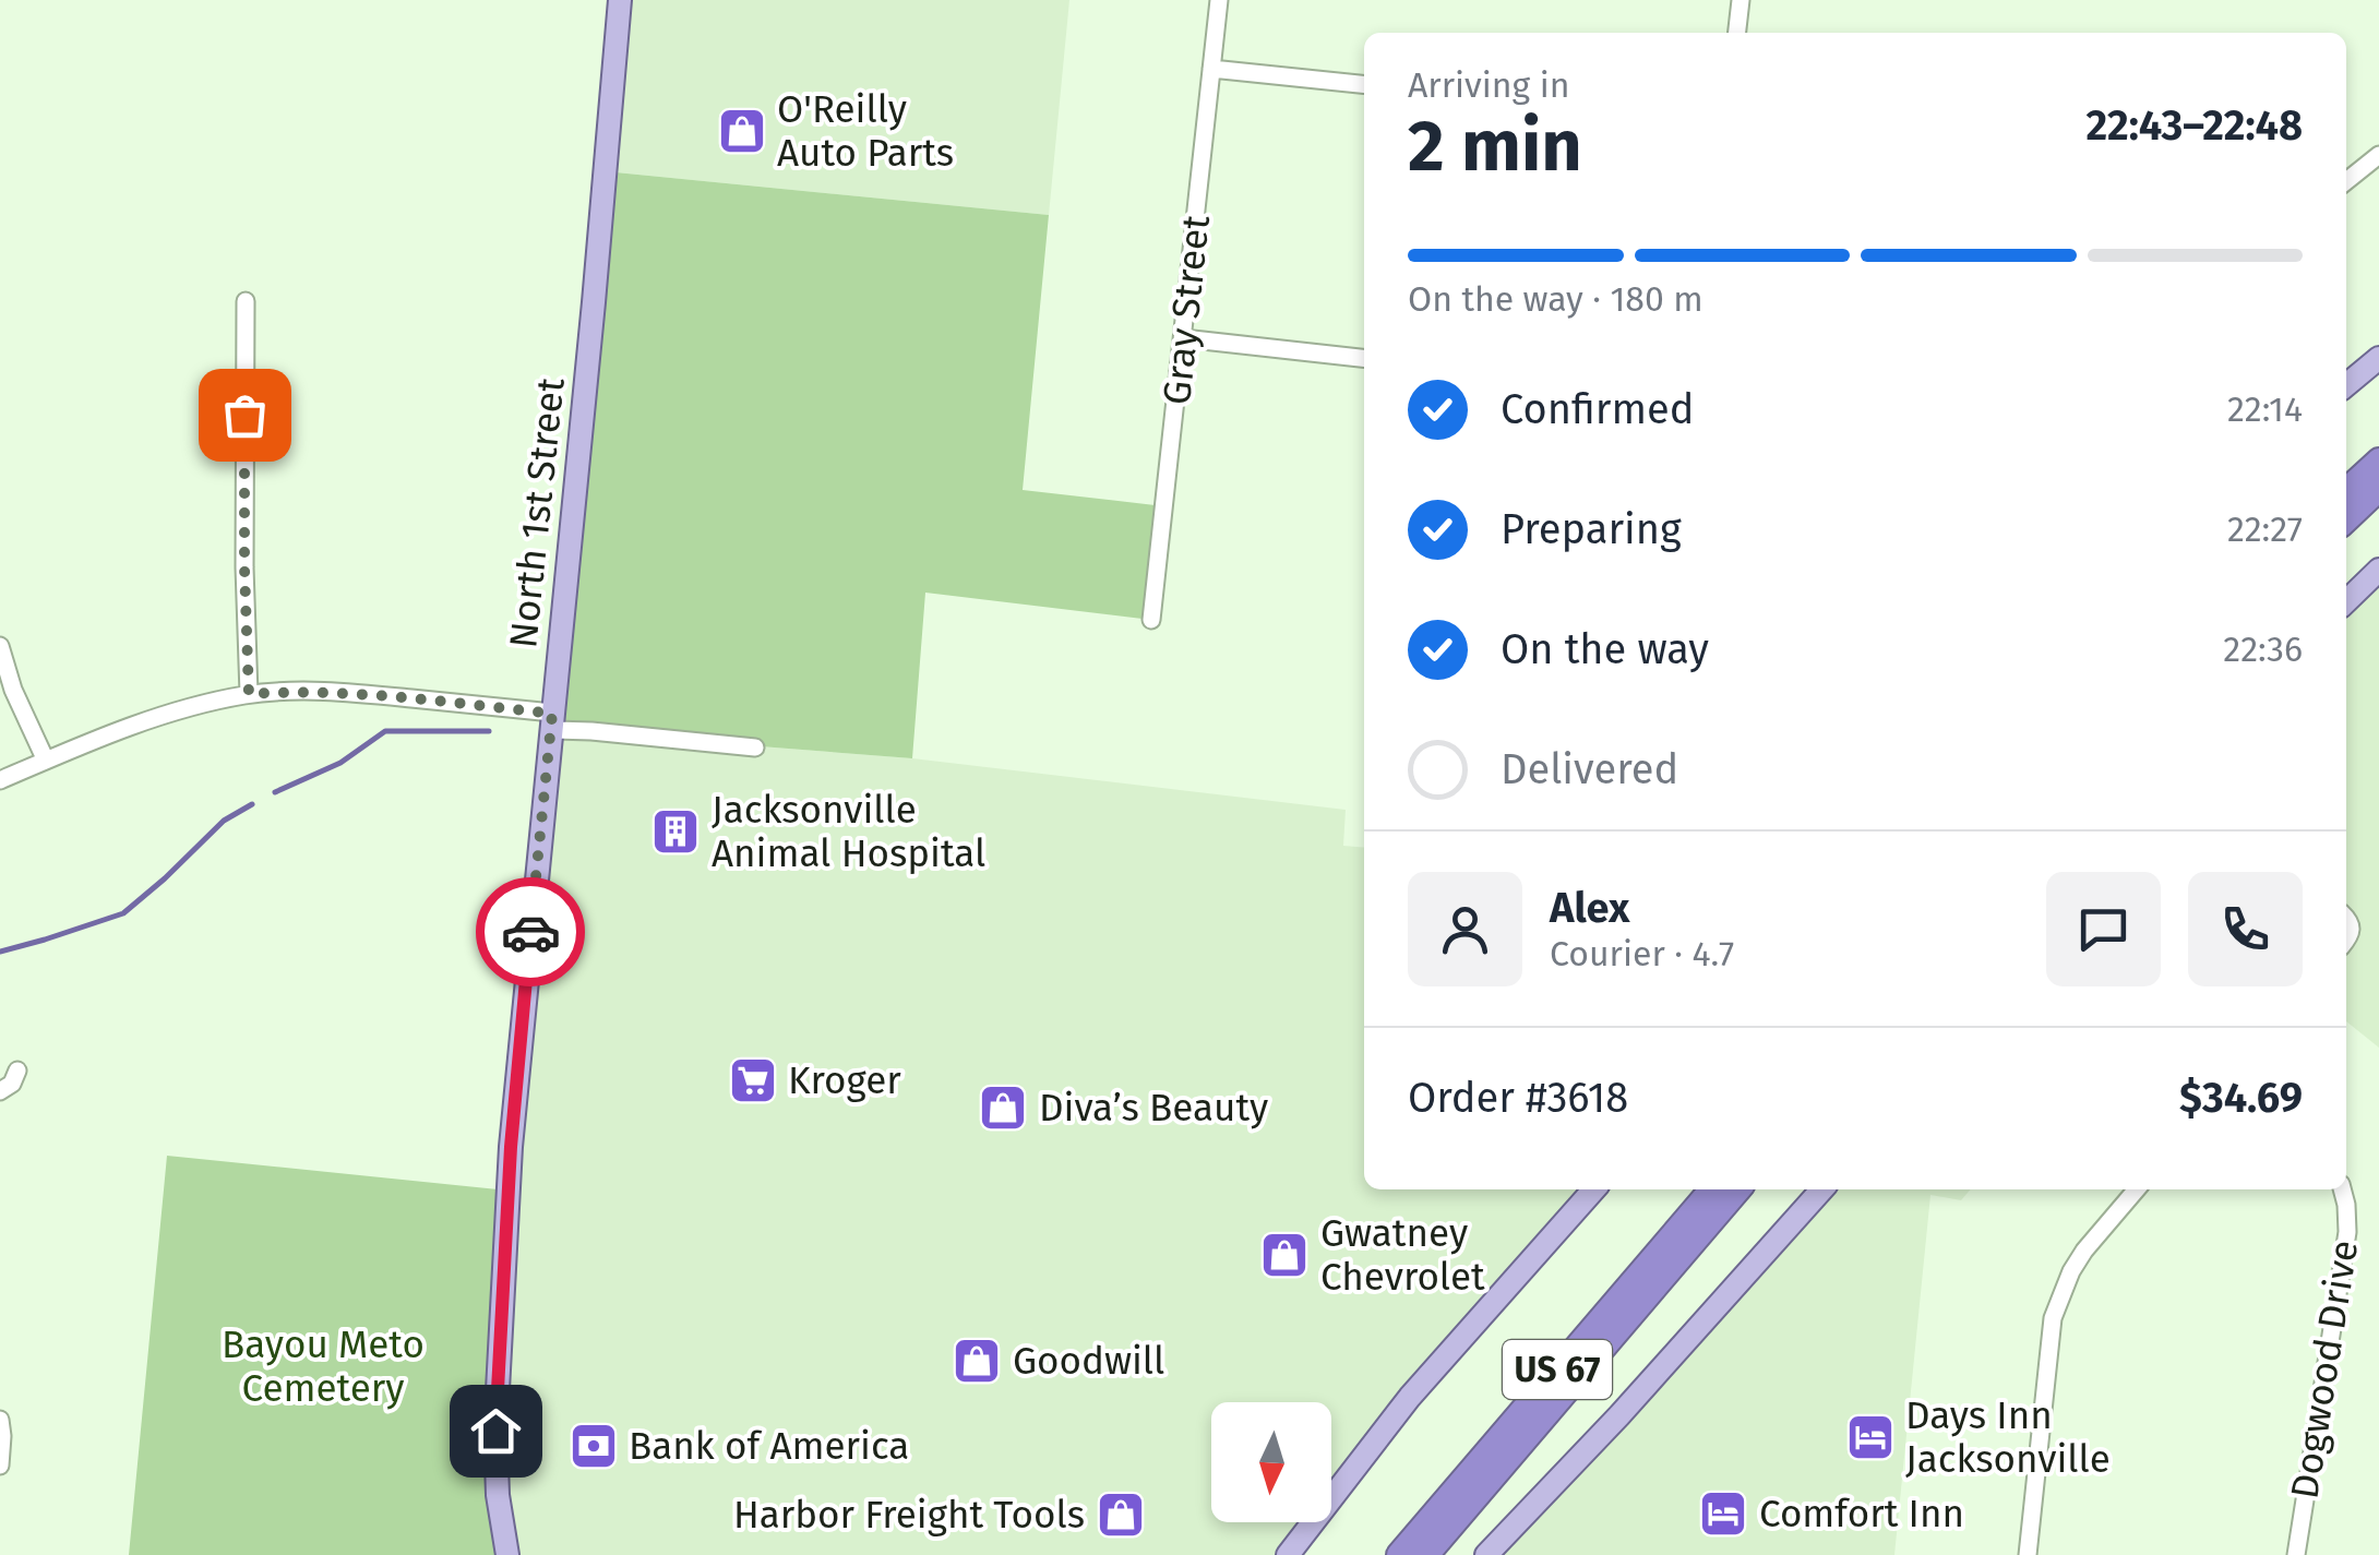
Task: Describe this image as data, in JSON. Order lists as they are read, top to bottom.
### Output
{
  "streets": {
    "highway": ["US 67"],
    "main road": ["North 1st Street"],
    "street": ["Gray Street", "Dogwood Drive"]
  },
  "parks": ["Bayou Meto Cemetery"],
  "places": {
    "shop": [
      "O'Reilly Auto Parts",
      "Diva’s Beauty",
      "Gwatney Chevrolet",
      "Goodwill",
      "Harbor Freight Tools"
    ],
    "building": ["Jacksonville Animal Hospital"],
    "supermarket": ["Kroger"],
    "hotel": ["Days Inn Jacksonville", "Comfort Inn"],
    "bank": ["Bank of America"]
  },
  "north": "bottom",
  "page": {
    "heading": ["2 min", "Arriving in", "22:43–22:48"],
    "panel": [
      "Alex",
      "Courier · 4.7",
      "Order #3618",
      "$34.69"
    ],
    "bar": "On the way · 180 m",
    "list": [
      ["Confirmed", "22:14"],
      ["Preparing", "22:27"],
      ["On the way", "22:36"],
      "Delivered"
    ]
  }
}
